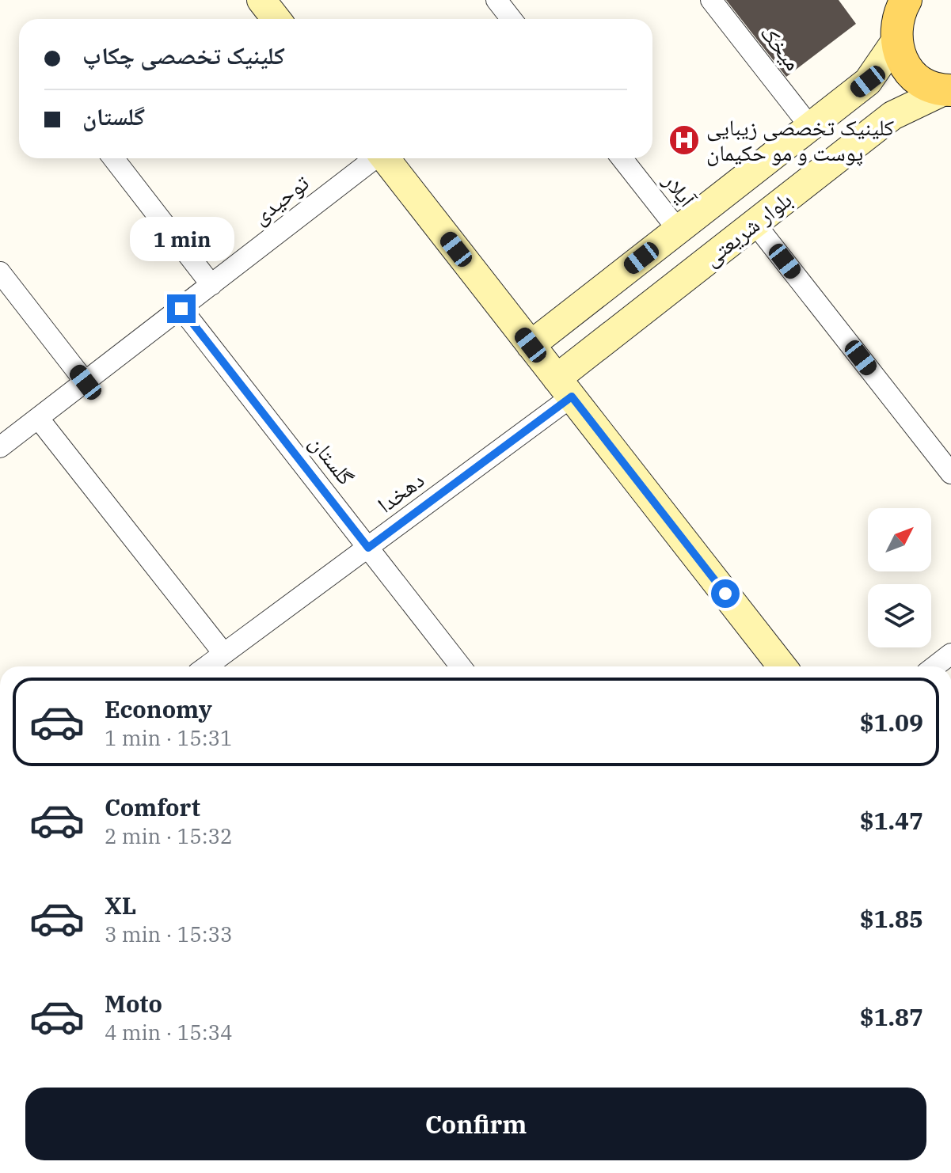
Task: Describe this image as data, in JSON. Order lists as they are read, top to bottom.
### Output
{
  "streets": {
    "street": [
      "میخک",
      "آیلار",
      "توحیدی",
      "بلوار شریعتى",
      "گلستان",
      "دهخدا"
    ]
  },
  "crossings": [
    ["میخک", "بلوار شریعتى"],
    ["آیلار", "بلوار شریعتى"],
    ["توحیدی", "گلستان"],
    ["بلوار شریعتى", "دهخدا"],
    ["گلستان", "دهخدا"]
  ],
  "places": {
    "hospital": ["کلینیک تخصصی زیبایی پوست و مو حکیمان"]
  },
  "north": "top right",
  "page": {
    "banner": ["کلينيک تخصصی چکاپ", "گلستان"],
    "bubble": "1 min",
    "list": [
      {
        "name": "Economy",
        "note": "1 min · 15:31",
        "value": "$1.09"
      },
      {
        "name": "Comfort",
        "note": "2 min · 15:32",
        "value": "$1.47"
      },
      {
        "name": "XL",
        "note": "3 min · 15:33",
        "value": "$1.85"
      },
      {
        "name": "Moto",
        "note": "4 min · 15:34",
        "value": "$1.87"
      }
    ],
    "buttons": "Confirm"
  }
}
